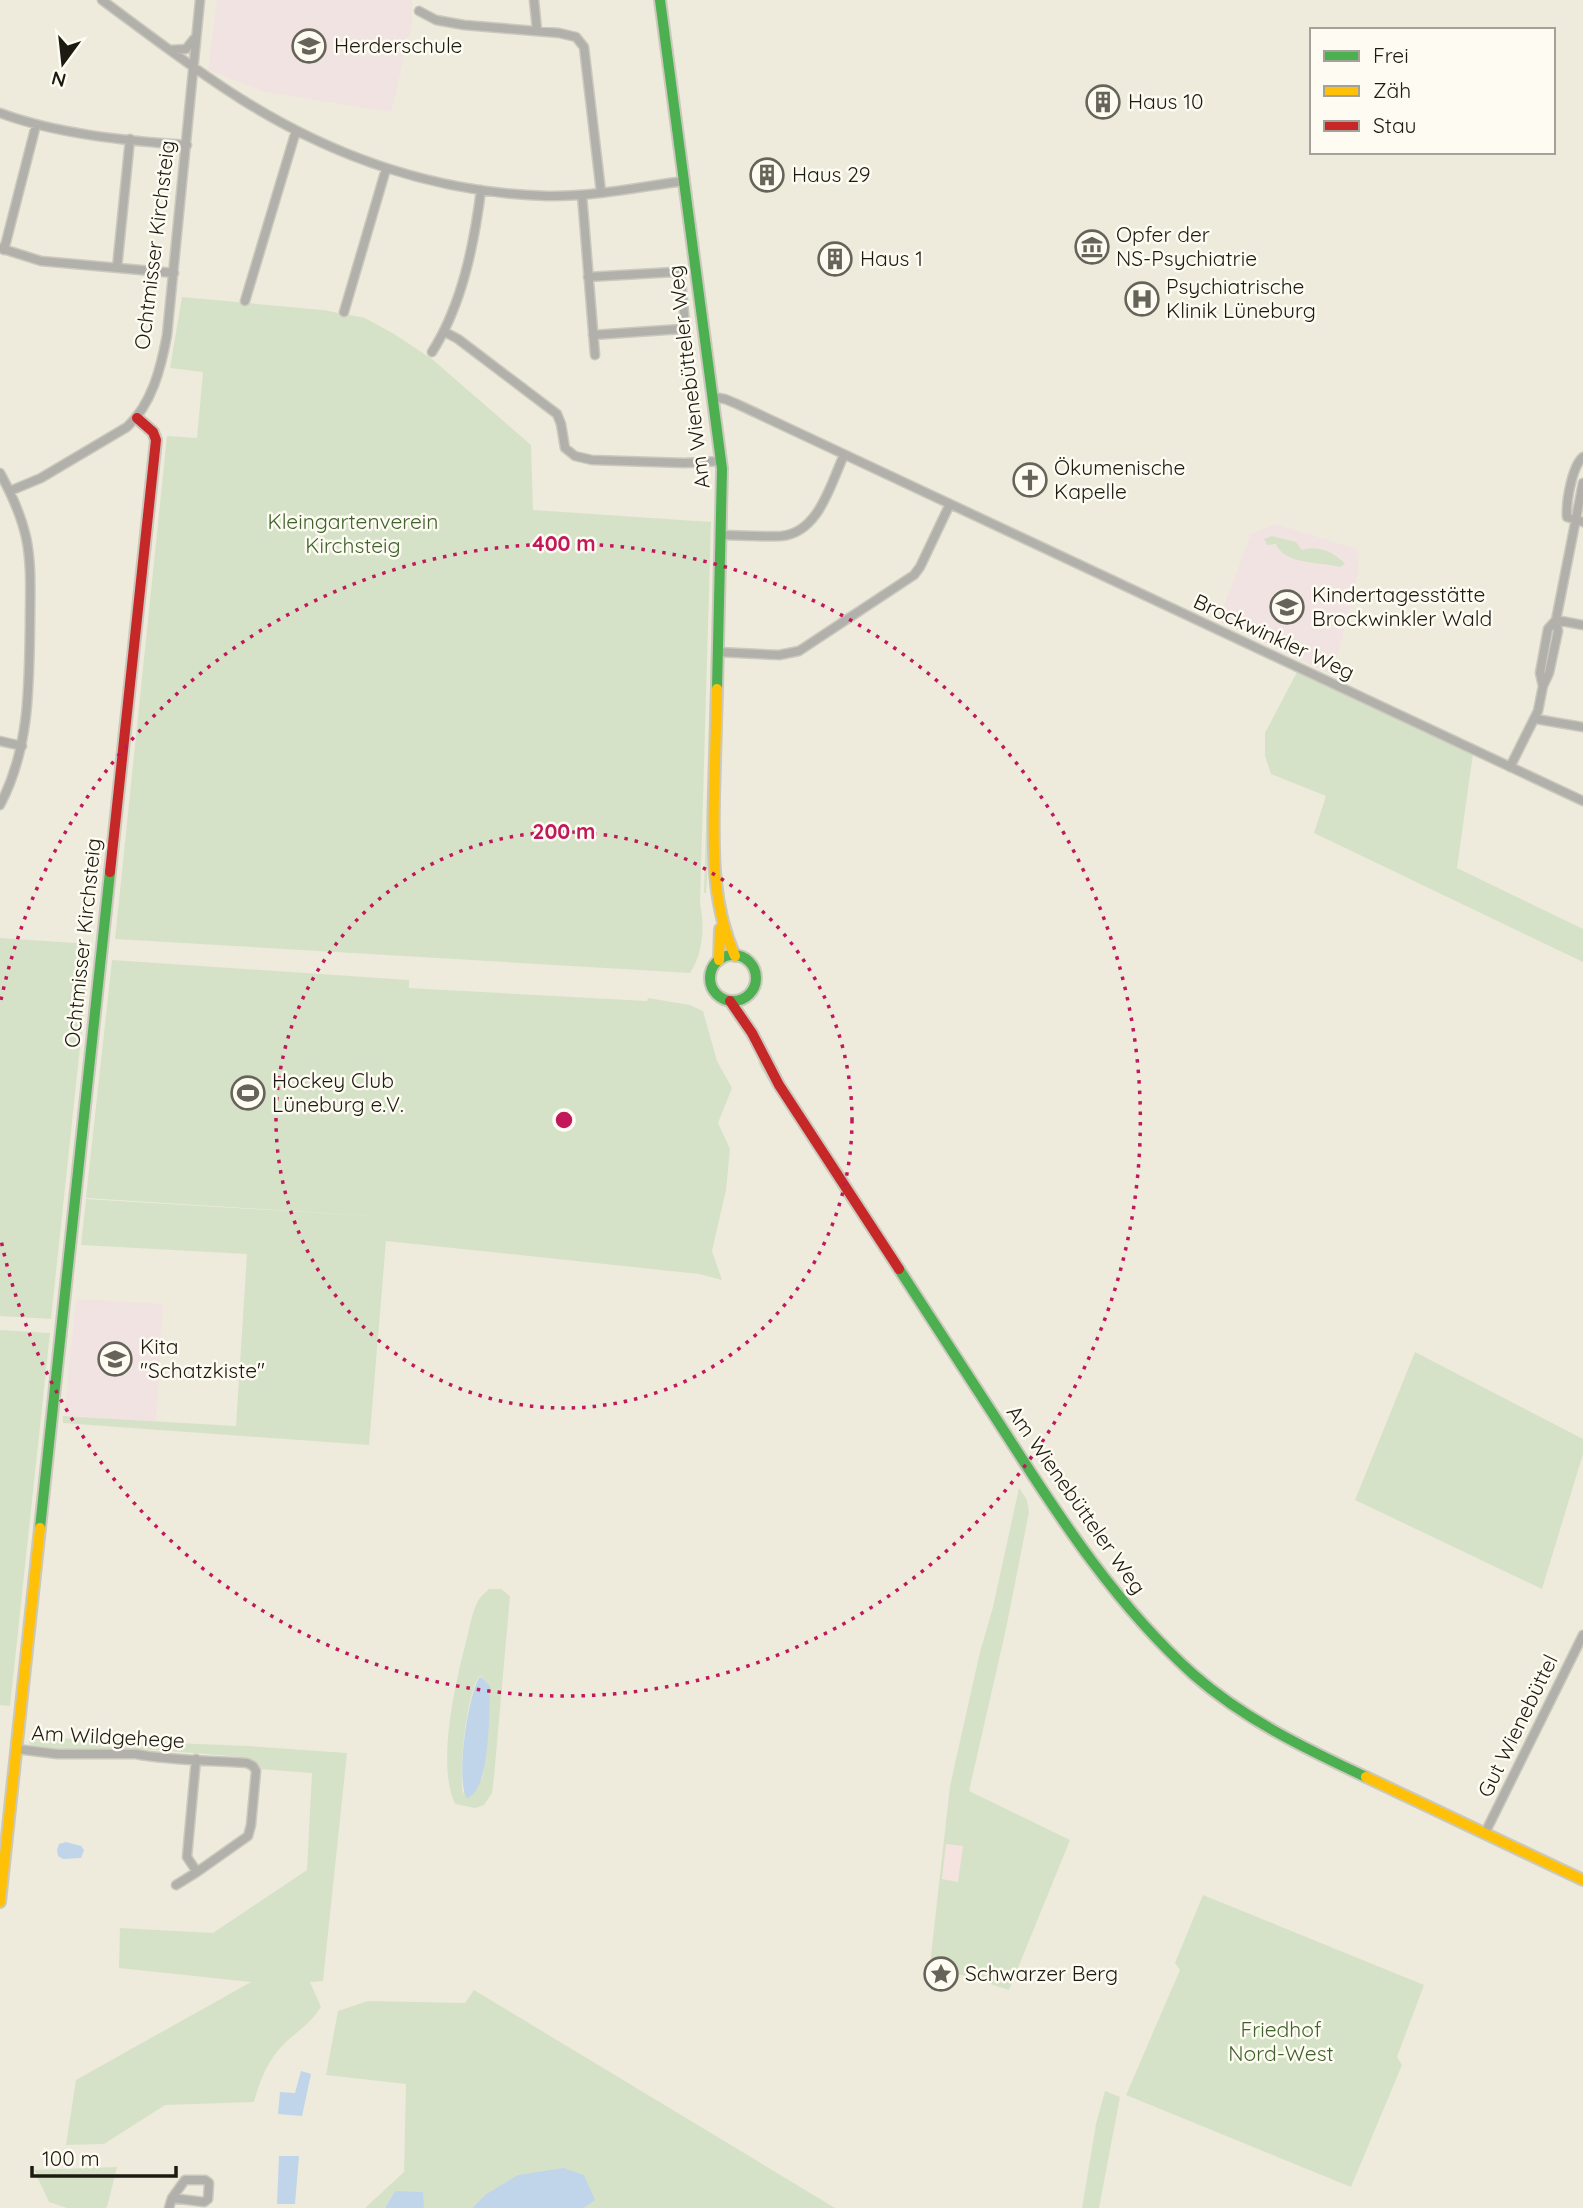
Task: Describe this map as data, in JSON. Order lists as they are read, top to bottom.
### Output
{
  "streets": {
    "street": [
      "Ochtmisser Kirchsteig",
      "Am Wienebütteler Weg",
      "Brockwinkler Weg",
      "Gut Wienebüttel",
      "Am Wildgehege"
    ]
  },
  "crossings": [
    ["Ochtmisser Kirchsteig", "Am Wildgehege"],
    ["Am Wienebütteler Weg", "Brockwinkler Weg"],
    ["Am Wienebütteler Weg", "Gut Wienebüttel"]
  ],
  "parks": ["Kleingartenverein Kirchsteig", "Friedhof Nord-West"],
  "places": {
    "school or university": ["Herderschule", "Kindertagesstätte Brockwinkler Wald", "Kita \"Schatzkiste\""],
    "building": ["Haus 10", "Haus 29", "Haus 1"],
    "museum": ["Opfer der NS-Psychiatrie"],
    "hospital": ["Psychiatrische Klinik Lüneburg"],
    "church": ["Ökumenische Kapelle"],
    "sports": ["Hockey Club Lüneburg e.V."],
    "place": ["Schwarzer Berg"]
  },
  "legend": ["Frei", "Zäh", "Stau"],
  "scale_bar": "100 m",
  "north": "bottom",
  "rings": ["400 m", "200 m"]
}
